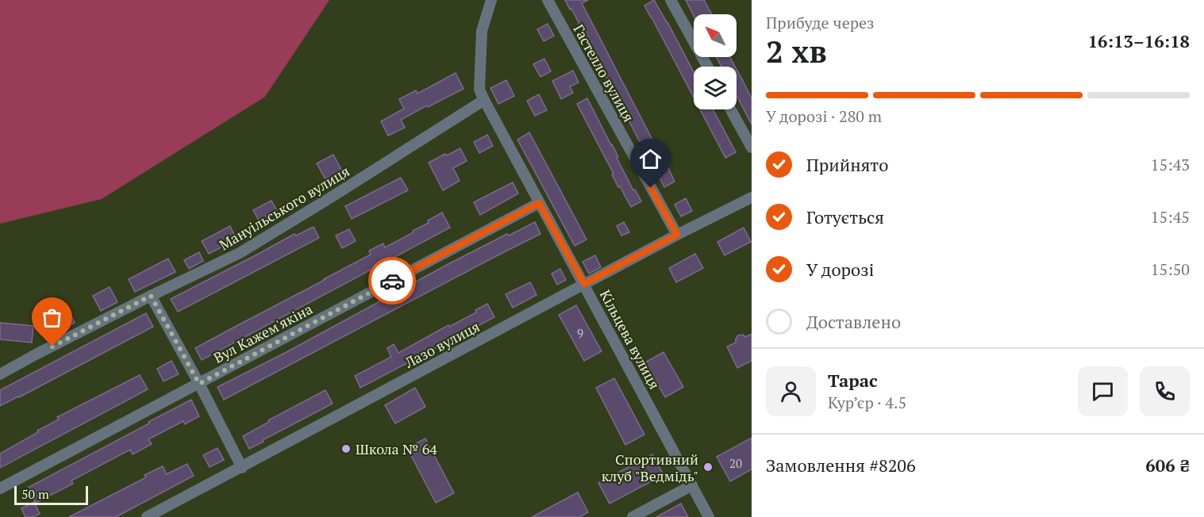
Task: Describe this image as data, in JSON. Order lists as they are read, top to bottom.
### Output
{
  "streets": {
    "street": [
      "Гастелло вулиця",
      "Мануільського вулиця",
      "Вул Кажем'якіна",
      "Кільцева вулиця",
      "Лазо вулиця"
    ]
  },
  "crossings": [
    ["Гастелло вулиця", "Лазо вулиця"],
    ["Мануільського вулиця", "Кільцева вулиця"],
    ["Вул Кажем'якіна", "Кільцева вулиця"],
    ["Кільцева вулиця", "Лазо вулиця"]
  ],
  "places": ["Школа № 64", "Спортивний клуб \"Ведмідь\""],
  "house_numbers": ["9", "20"],
  "scale_bar": "50 m",
  "north": "top left",
  "page": {
    "heading": ["2 хв", "Прибуде через", "16:13–16:18"],
    "panel": [
      "Тарас",
      "Кур’єр · 4.5",
      "Замовлення #8206",
      "606 ₴"
    ],
    "bar": "У дорозі · 280 m",
    "list": [
      ["Прийнято", "15:43"],
      ["Готується", "15:45"],
      ["У дорозі", "15:50"],
      "Доставлено"
    ],
    "scale": "50 m"
  }
}
